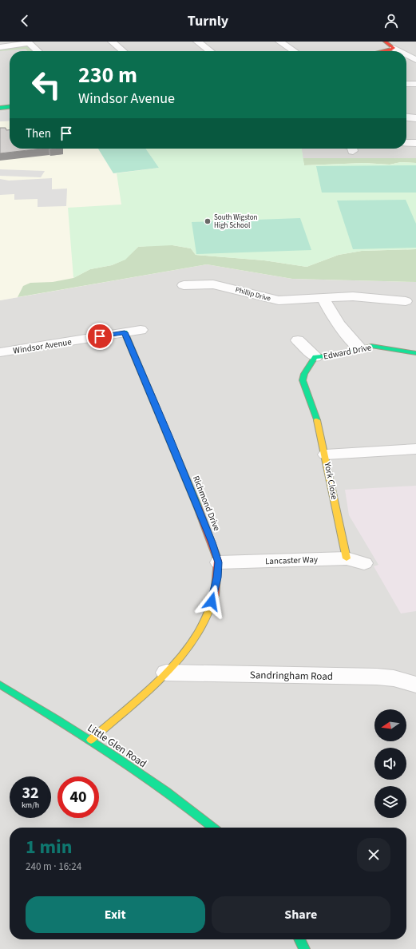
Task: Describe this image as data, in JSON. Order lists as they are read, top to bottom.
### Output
{
  "streets": {
    "street": [
      "Phillip Drive",
      "Windsor Avenue",
      "Edward Drive",
      "York Close",
      "Richmond Drive",
      "Lancaster Way",
      "Sandringham Road",
      "Little Glen Road"
    ]
  },
  "crossings": [
    ["Windsor Avenue", "Richmond Drive"],
    ["Edward Drive", "York Close"],
    ["York Close", "Lancaster Way"],
    ["Richmond Drive", "Lancaster Way"],
    ["Richmond Drive", "Sandringham Road"],
    ["Richmond Drive", "Little Glen Road"]
  ],
  "places": ["South Wigston High School"],
  "north": "left",
  "page": {
    "header": "Turnly",
    "turn": ["230 m", "Windsor Avenue"],
    "then": "Then",
    "speed": "32 km/h",
    "limit": "40",
    "heading": ["1 min", "240 m · 16:24"],
    "buttons": ["Exit", "Share"]
  }
}
